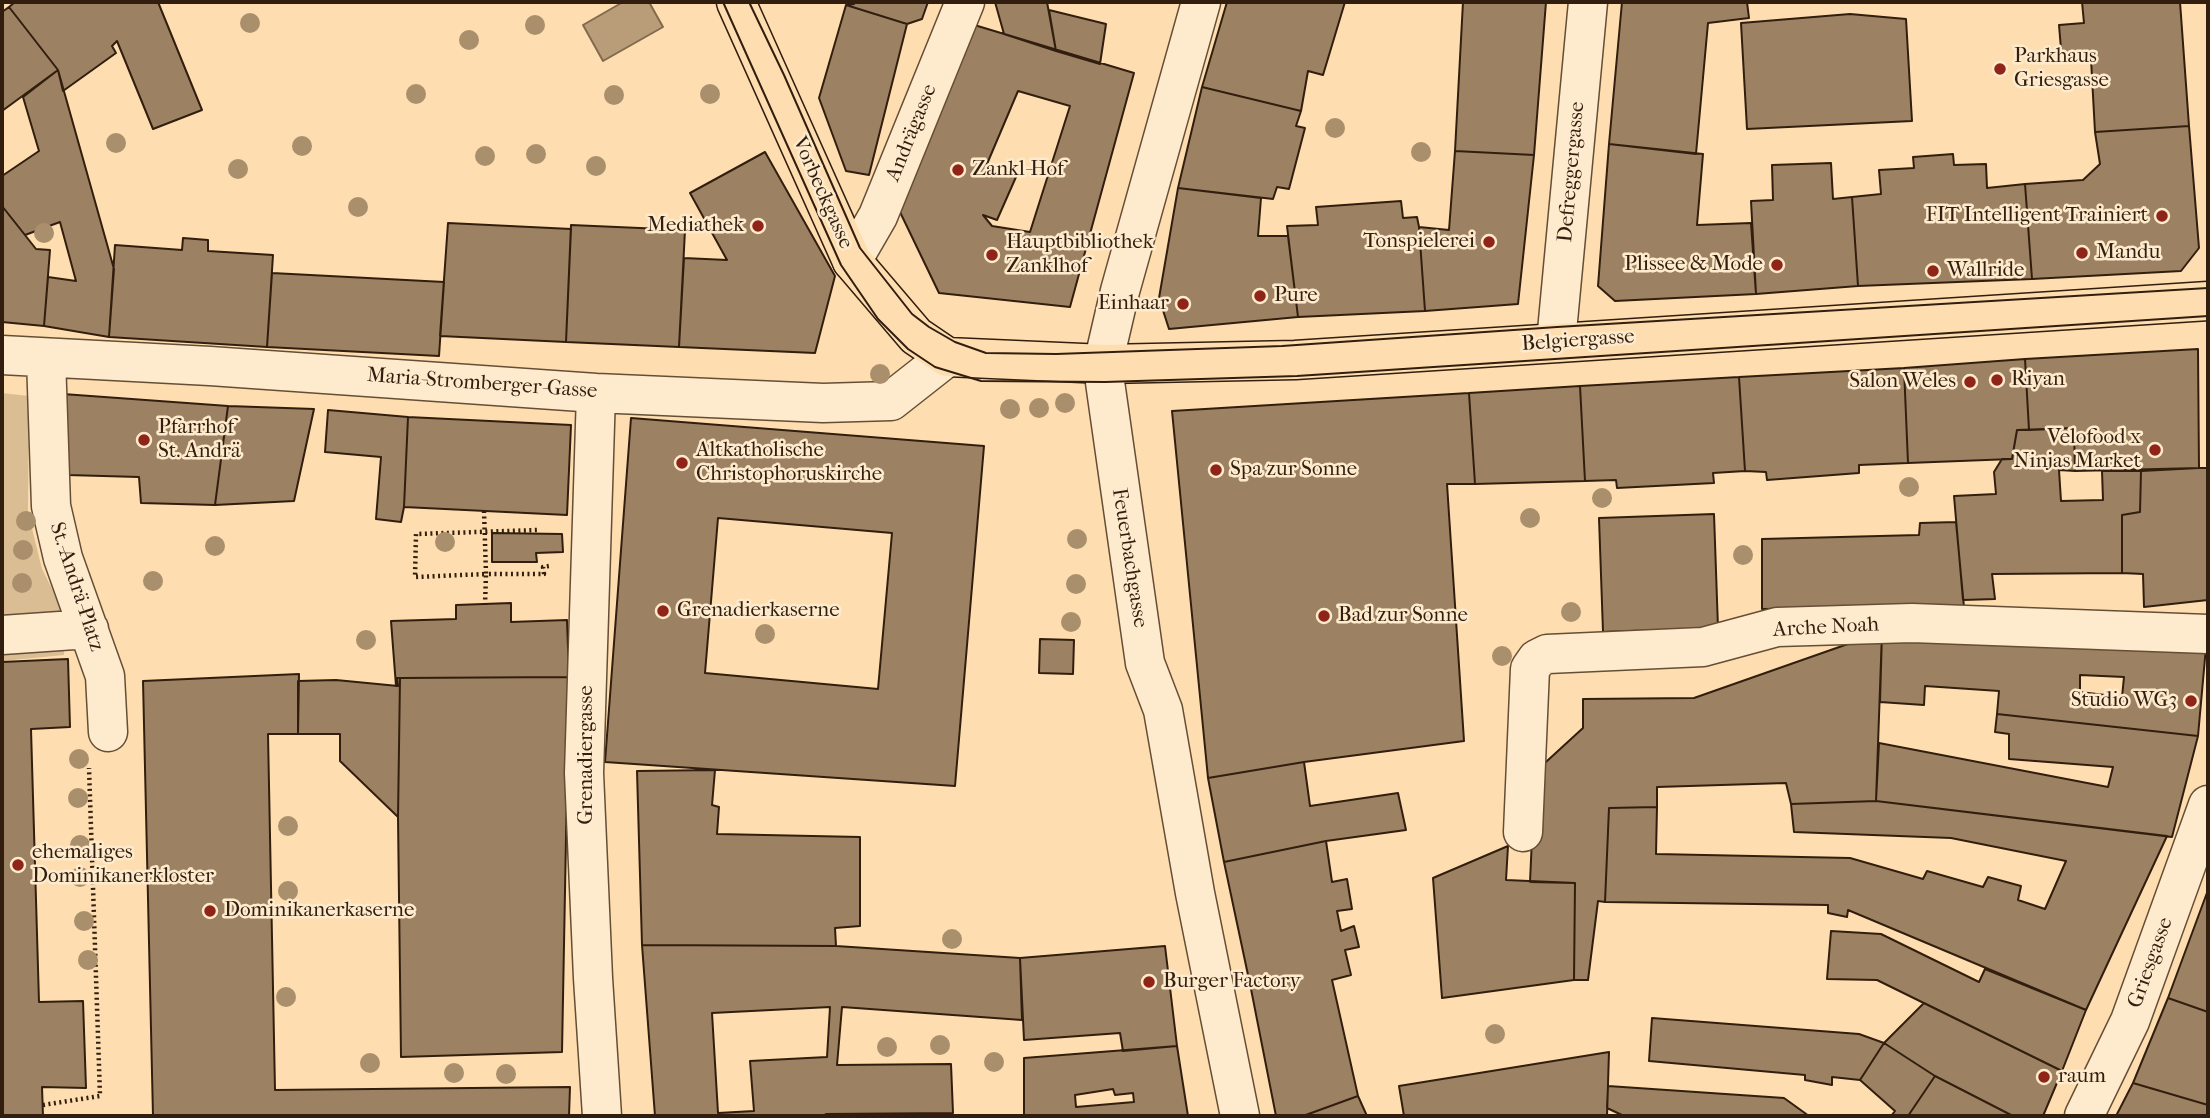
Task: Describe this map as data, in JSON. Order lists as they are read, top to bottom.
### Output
{
  "streets": {
    "main road": ["Vorbeckgasse", "Belgiergasse"],
    "street": [
      "Andrägasse",
      "Defreggergasse",
      "Maria-Stromberger-Gasse",
      "Feuerbachgasse",
      "St.-Andrä-Platz",
      "Arche Noah",
      "Grenadiergasse",
      "Griesgasse"
    ]
  },
  "crossings": [
    ["Andrägasse", "Vorbeckgasse"],
    ["Defreggergasse", "Belgiergasse"],
    ["Vorbeckgasse", "Belgiergasse"],
    ["Vorbeckgasse", "Maria-Stromberger-Gasse"],
    ["Belgiergasse", "Maria-Stromberger-Gasse"],
    ["Belgiergasse", "Feuerbachgasse"],
    ["Maria-Stromberger-Gasse", "St.-Andrä-Platz"],
    ["Maria-Stromberger-Gasse", "Grenadiergasse"]
  ],
  "places": [
    "Parkhaus Griesgasse",
    "Zankl-Hof",
    "FIT Intelligent Trainiert",
    "Mediathek",
    "Tonspielerei",
    "Mandu",
    "Hauptbibliothek Zanklhof",
    "Plissee & Mode",
    "Wallride",
    "Pure",
    "Einhaar",
    "Riyan",
    "Salon Weles",
    "Pfarrhof St. Andrä",
    "Velofood x Ninjas Market",
    "Altkatholische Christophoruskirche",
    "Spa zur Sonne",
    "Grenadierkaserne",
    "Bad zur Sonne",
    "Studio WG3",
    "ehemaliges Dominikanerkloster",
    "Dominikanerkaserne",
    "Burger Factory",
    "raum"
  ]
}
